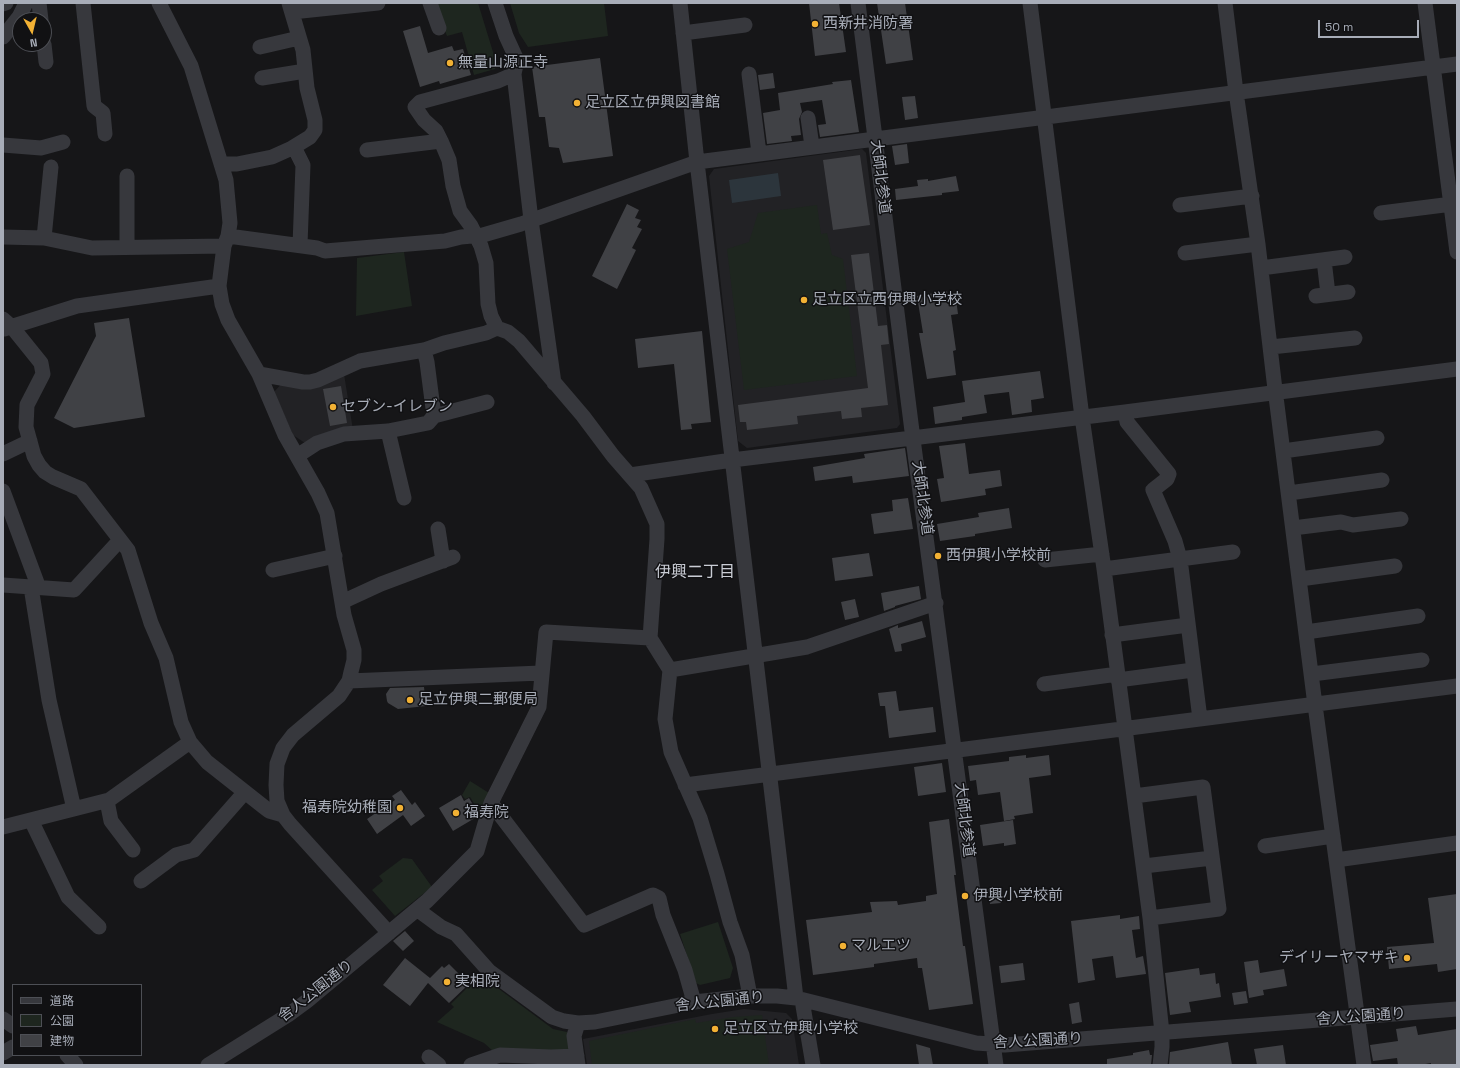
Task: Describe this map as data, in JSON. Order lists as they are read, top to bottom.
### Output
{
  "streets": {
    "street": ["大師北参道", "舎人公園通り"]
  },
  "crossings": [
    ["大師北参道", "舎人公園通り"]
  ],
  "districts": ["伊興二丁目"],
  "places": [
    "西新井消防署",
    "無量山源正寺",
    "足立区立伊興図書館",
    "足立区立西伊興小学校",
    "セブン-イレブン",
    "西伊興小学校前",
    "足立伊興二郵便局",
    "福寿院幼稚園",
    "福寿院",
    "伊興小学校前",
    "マルエツ",
    "デイリーヤマザキ",
    "実相院",
    "足立区立伊興小学校"
  ],
  "legend": ["道路", "公園", "建物"],
  "scale_bar": "50 m",
  "north": "bottom"
}
